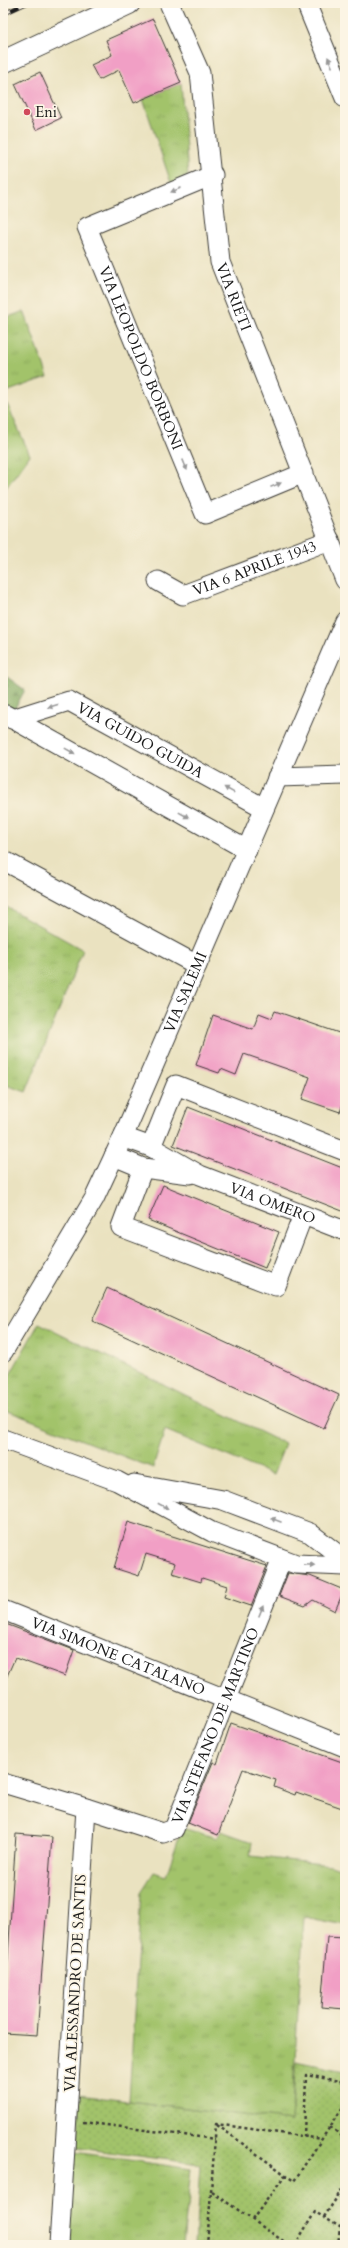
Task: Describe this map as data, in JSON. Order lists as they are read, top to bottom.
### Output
{
  "streets": {
    "street": [
      "VIA RIETI",
      "VIA LEOPOLDO BORBONI",
      "VIA 6 APRILE 1943",
      "VIA GUIDO GUIDA",
      "VIA SALEMI",
      "VIA OMERO",
      "VIA SIMONE CATALANO",
      "VIA STEFANO DE MARTINO",
      "VIA ALESSANDRO DE SANTIS"
    ]
  },
  "crossings": [
    ["VIA RIETI", "VIA LEOPOLDO BORBONI"],
    ["VIA RIETI", "VIA 6 APRILE 1943"],
    ["VIA GUIDO GUIDA", "VIA SALEMI"],
    ["VIA SIMONE CATALANO", "VIA STEFANO DE MARTINO"],
    ["VIA STEFANO DE MARTINO", "VIA ALESSANDRO DE SANTIS"]
  ],
  "one_way": ["VIA STEFANO DE MARTINO"],
  "places": ["Eni"]
}
